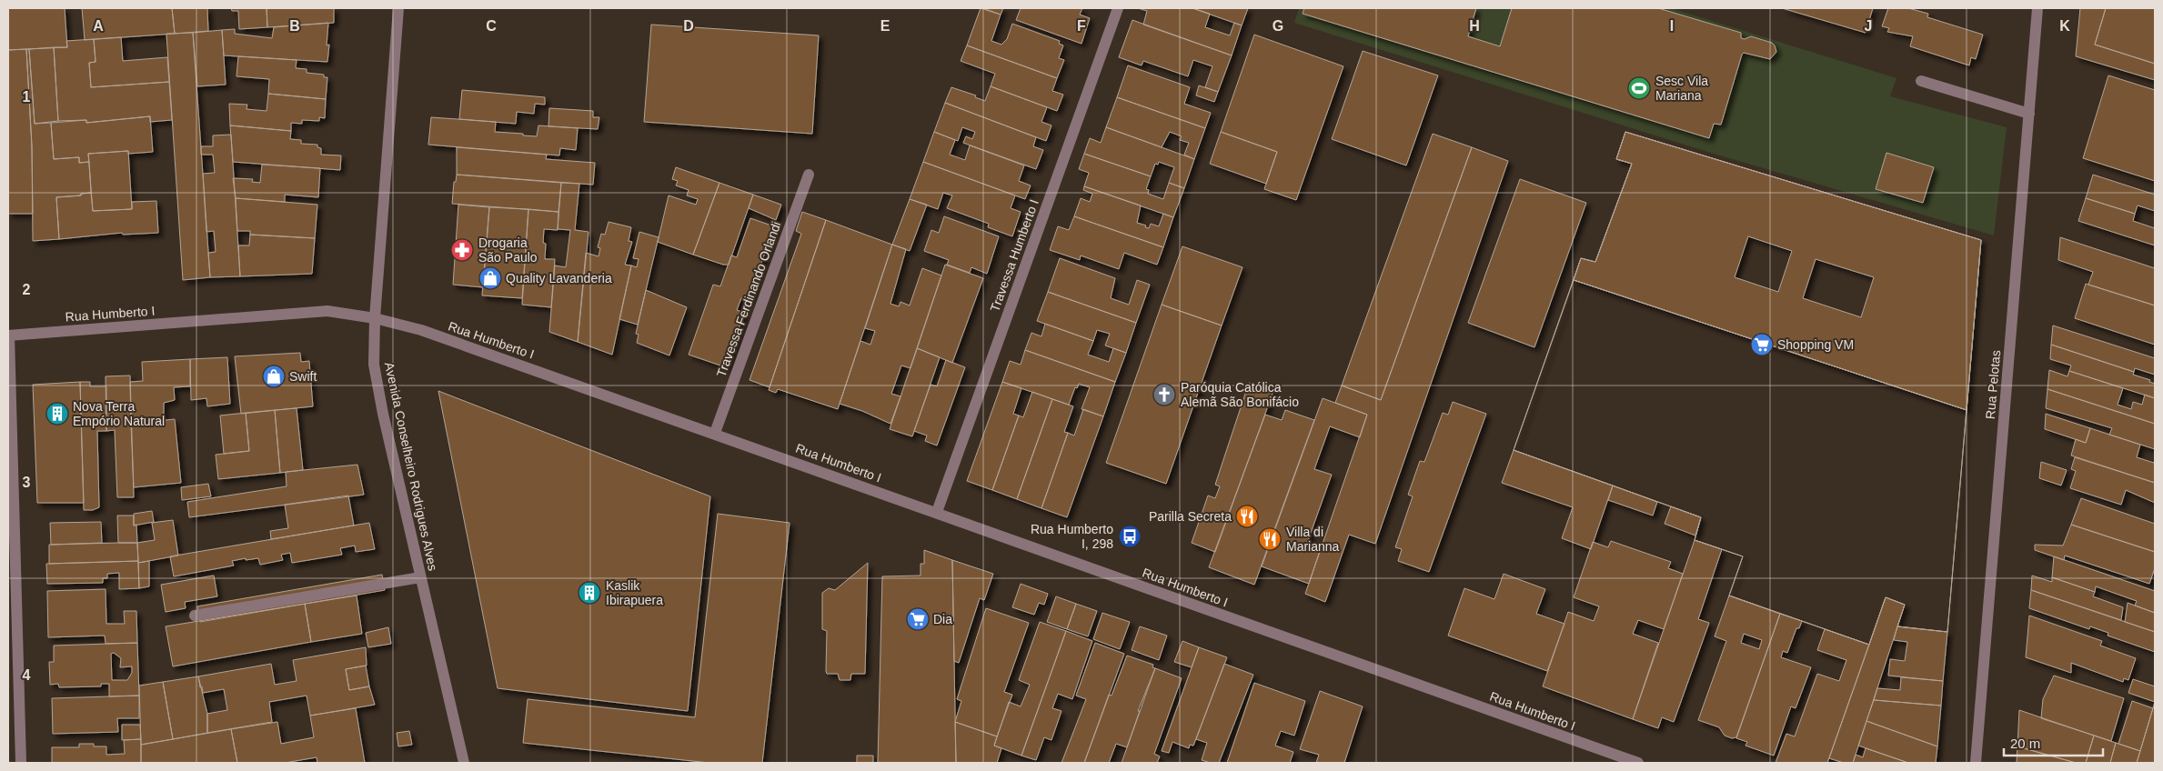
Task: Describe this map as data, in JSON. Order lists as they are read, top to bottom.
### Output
{
  "streets": {
    "street": [
      "Travessa Humberto I",
      "Travessa Ferdinando Orlandi",
      "Rua Humberto I",
      "Rua Pelotas",
      "Avenida Conselheiro Rodrigues Alves"
    ]
  },
  "crossings": [
    ["Travessa Humberto I", "Rua Humberto I"],
    ["Travessa Ferdinando Orlandi", "Rua Humberto I"],
    ["Rua Humberto I", "Avenida Conselheiro Rodrigues Alves"]
  ],
  "places": {
    "sports": ["Sesc Vila Mariana"],
    "pharmacy": ["Drogaria São Paulo"],
    "shop": ["Quality Lavanderia", "Swift"],
    "supermarket": ["Shopping VM", "Dia"],
    "church": ["Paróquia Católica Alemã São Bonifácio"],
    "building": ["Nova Terra Empório Natural", "Kaslik Ibirapuera"],
    "restaurant": ["Parilla Secreta", "Villa di Marianna"],
    "bus stop": ["Rua Humberto I, 298"]
  },
  "scale_bar": "20 m",
  "grid": {
    "columns": [
      "A",
      "B",
      "C",
      "D",
      "E",
      "F",
      "G",
      "H",
      "I",
      "J",
      "K"
    ],
    "rows": [
      "1",
      "2",
      "3",
      "4"
    ]
  }
}
